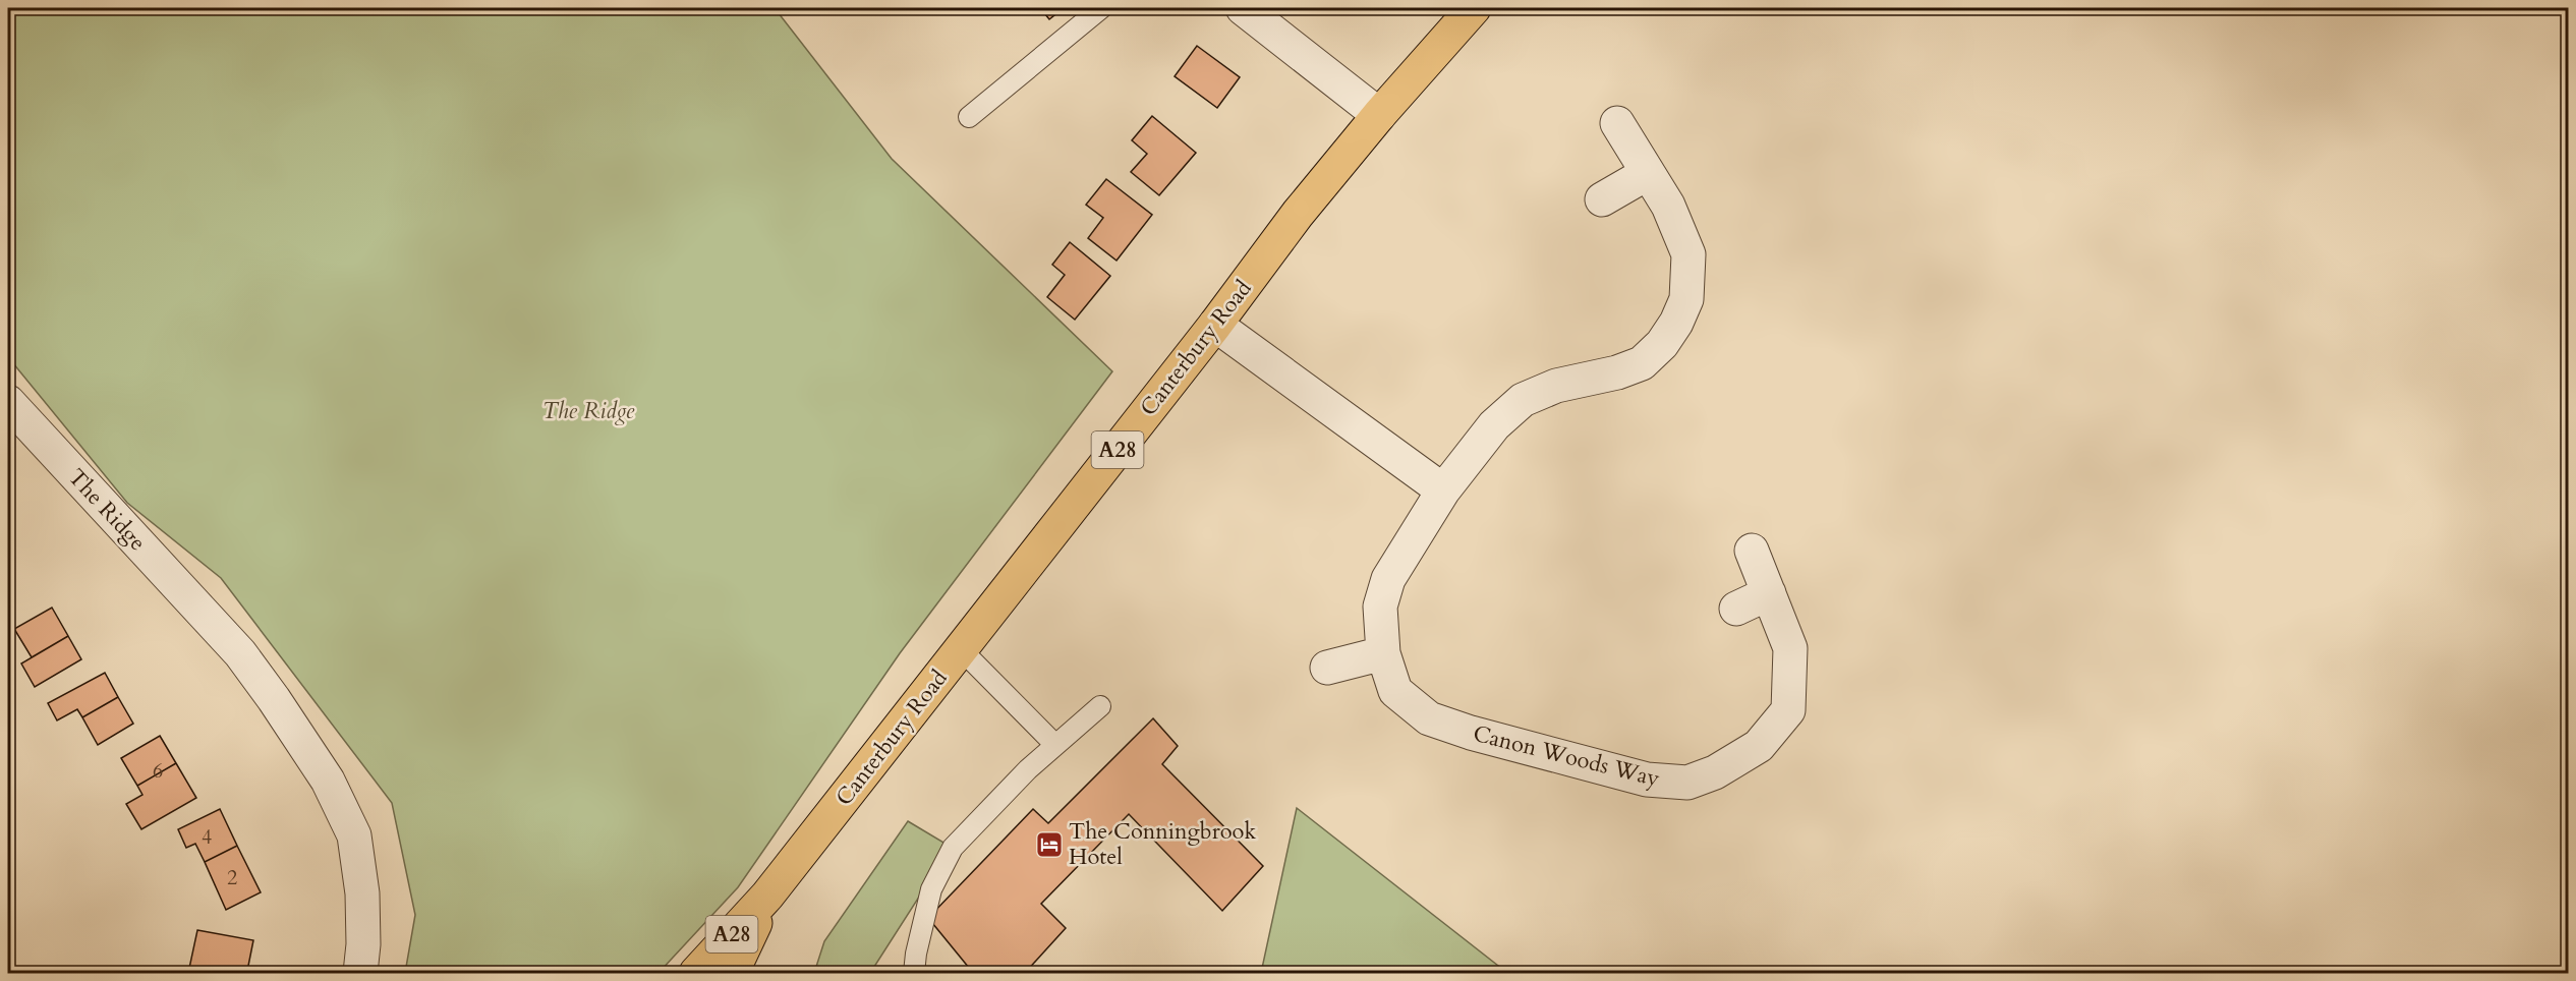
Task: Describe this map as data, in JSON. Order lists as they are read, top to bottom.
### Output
{
  "streets": {
    "highway": ["Canterbury Road", "A28"],
    "street": ["The Ridge", "Canon Woods Way"]
  },
  "parks": ["The Ridge"],
  "places": {
    "hotel": ["The Conningbrook Hotel"]
  },
  "house_numbers": ["6", "4", "2"]
}
